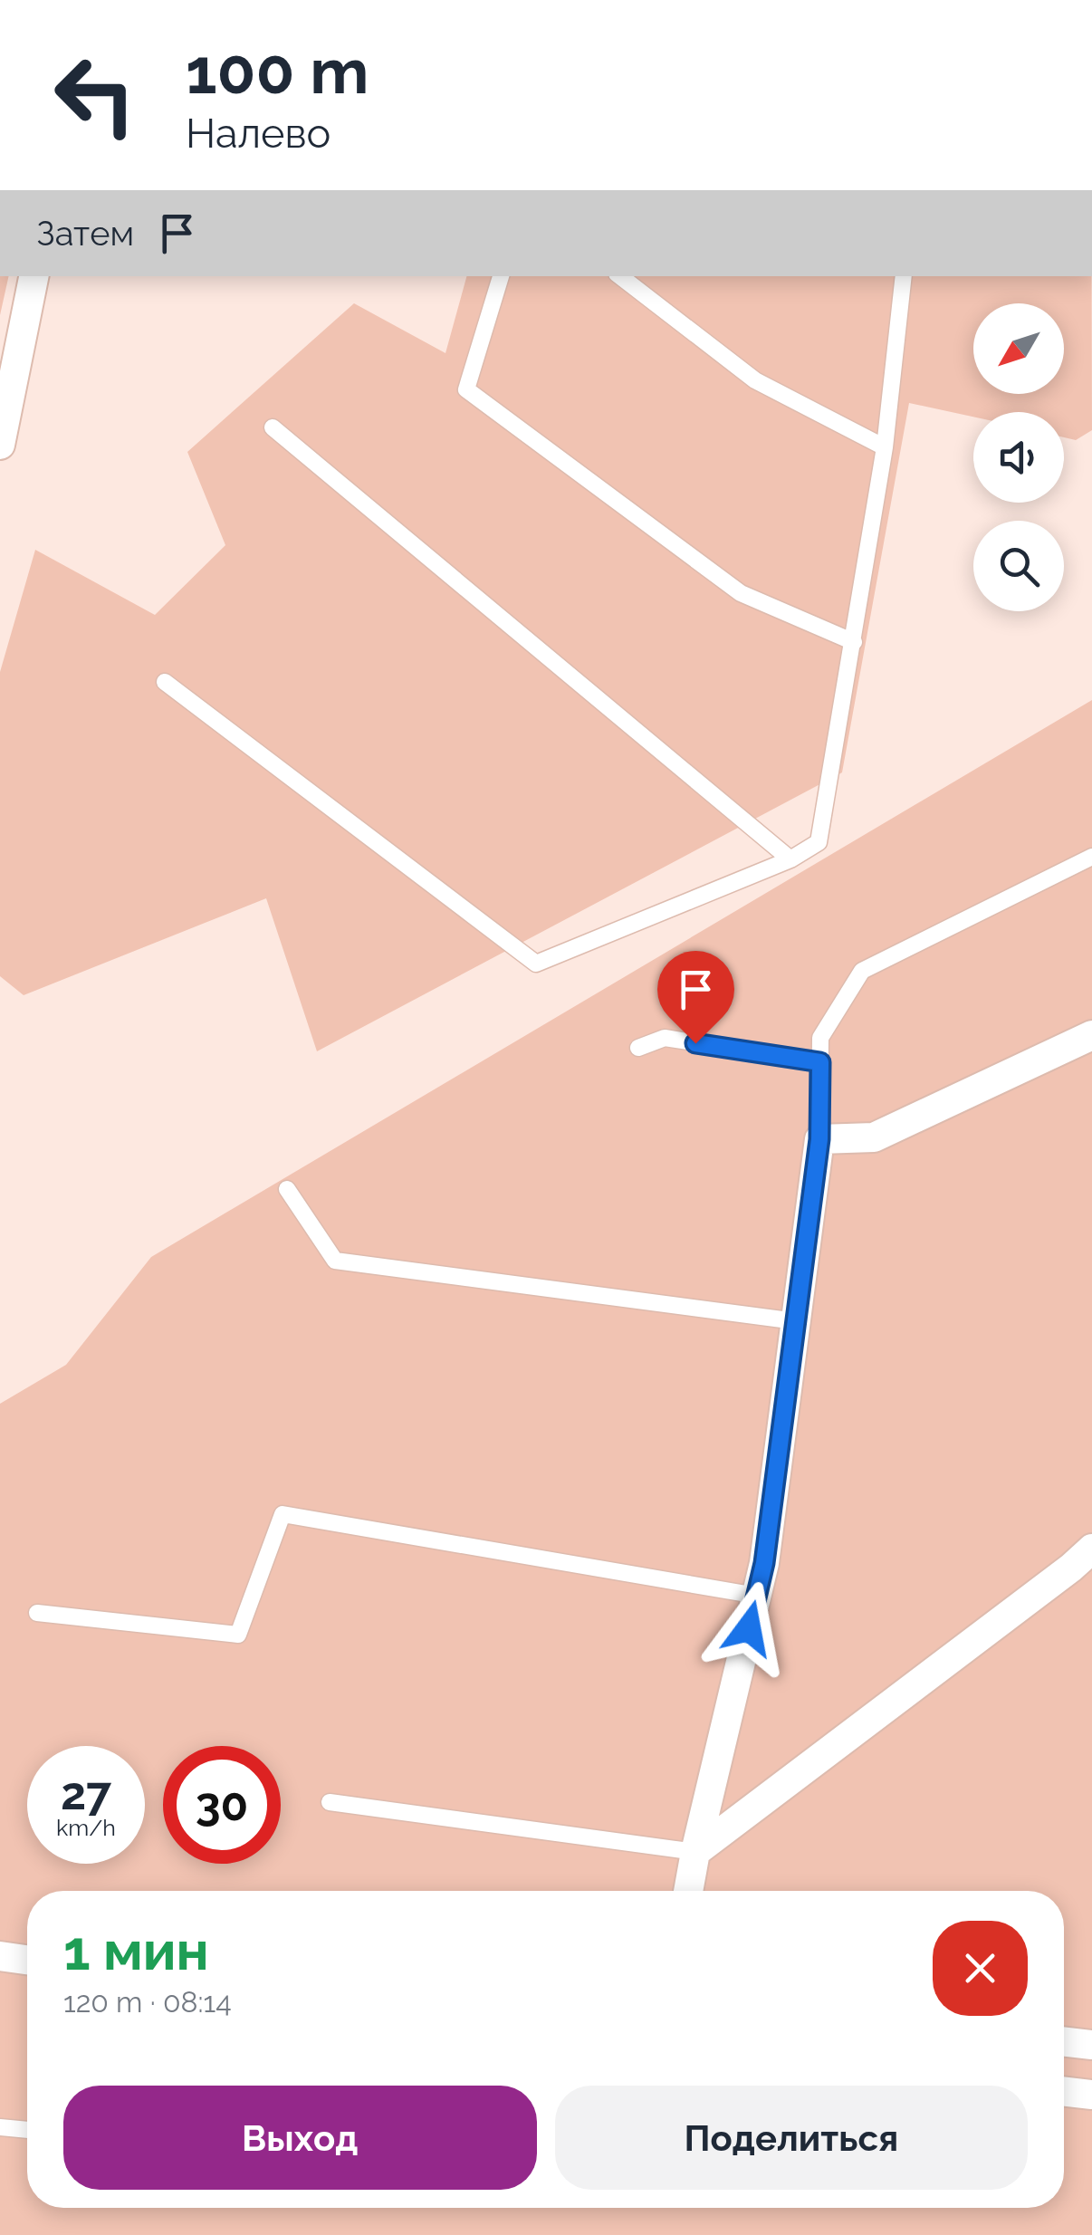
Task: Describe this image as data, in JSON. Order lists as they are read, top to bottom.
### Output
{
  "north": "bottom left",
  "page": {
    "turn": ["100 m", "Налево"],
    "then": "Затем",
    "speed": "27 km/h",
    "limit": "30",
    "heading": ["1 мин", "120 m · 08:14"],
    "buttons": ["Выход", "Поделиться"]
  }
}
